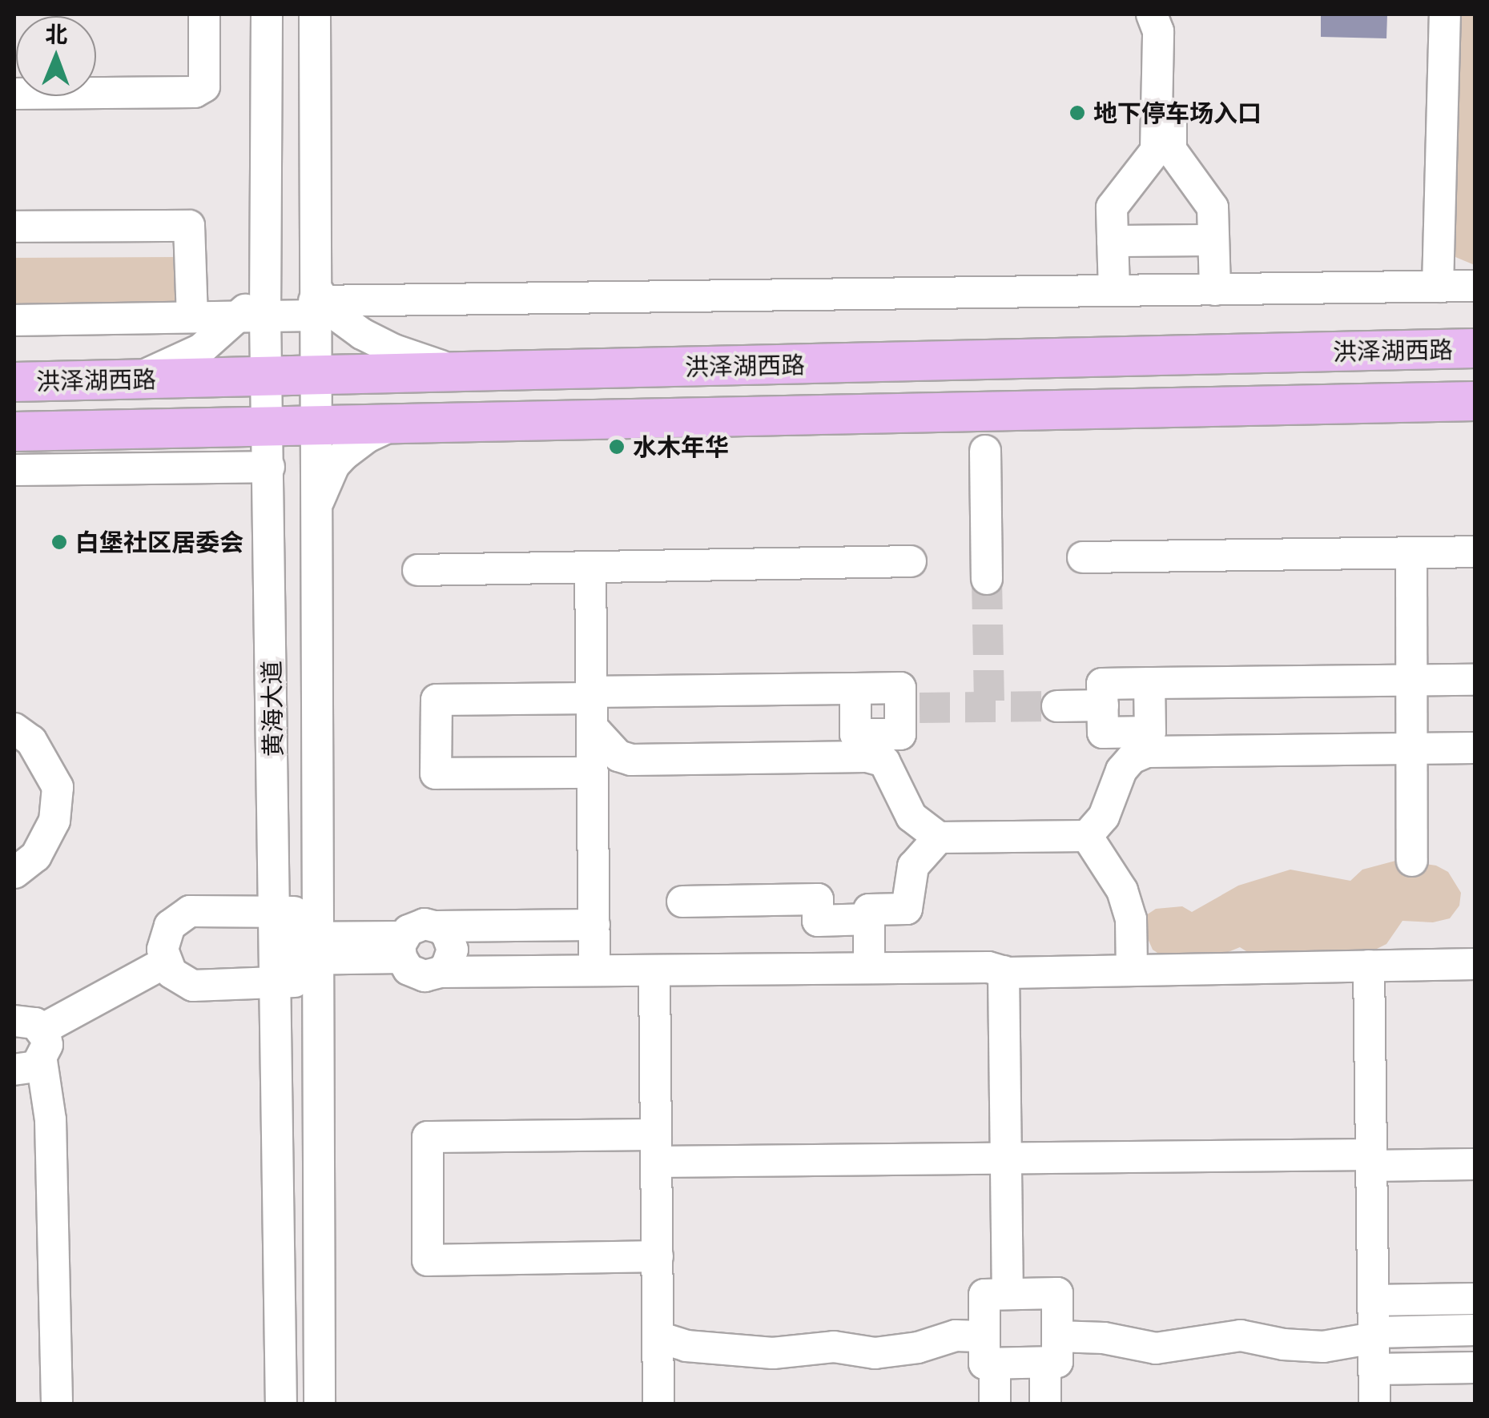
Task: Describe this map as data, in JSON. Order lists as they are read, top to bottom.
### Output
{
  "streets": {
    "main road": ["洪泽湖西路"],
    "street": ["黄海大道"]
  },
  "crossings": [
    ["洪泽湖西路", "黄海大道"]
  ],
  "places": ["地下停车场入口", "水木年华", "白堡社区居委会"],
  "north": "top"
}
